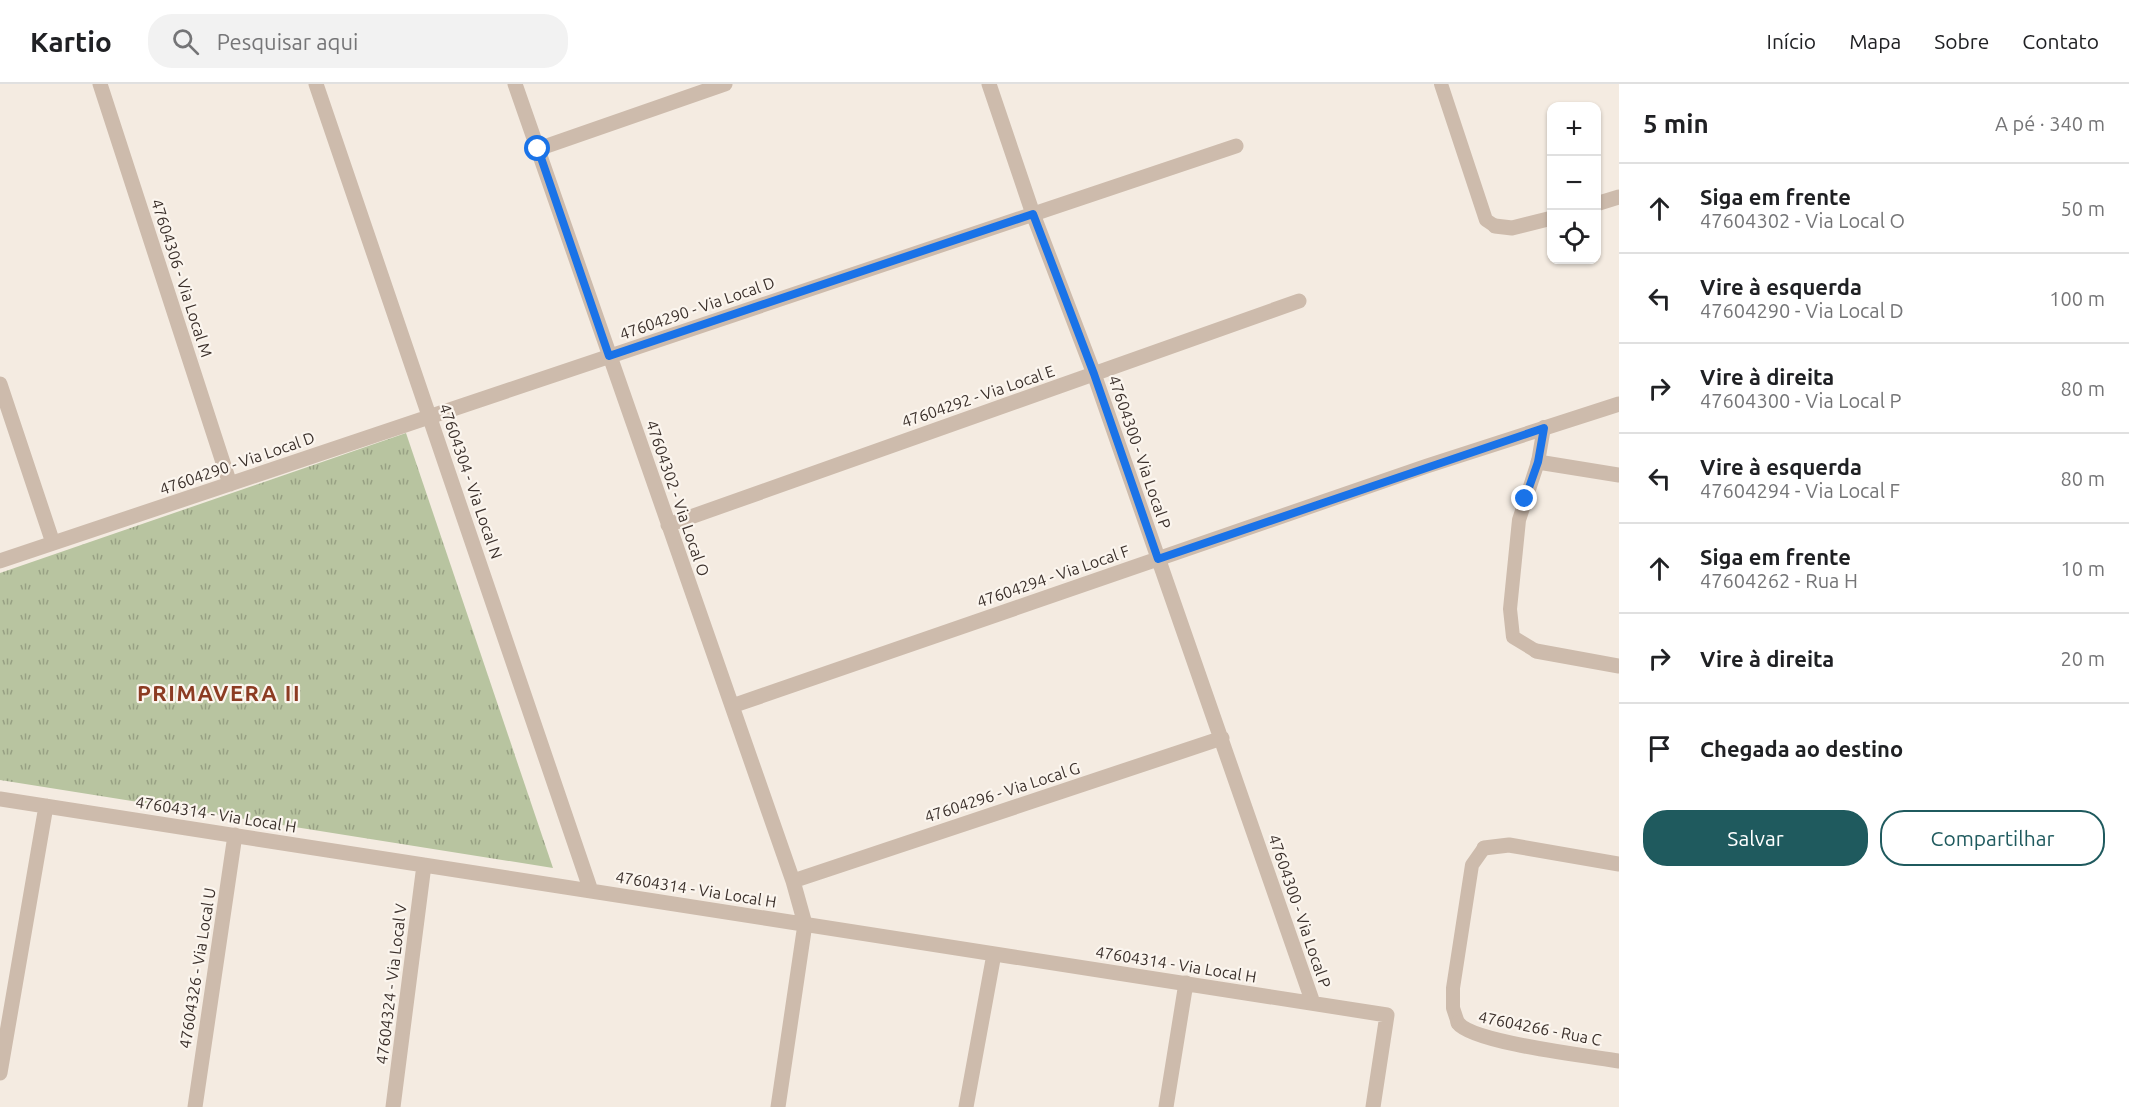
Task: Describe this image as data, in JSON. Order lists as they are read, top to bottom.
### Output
{
  "streets": {
    "street": [
      "47604306 - Via Local M",
      "47604290 - Via Local D",
      "47604292 - Via Local E",
      "47604300 - Via Local P",
      "47604304 - Via Local N",
      "47604302 - Via Local O",
      "47604294 - Via Local F",
      "47604296 - Via Local G",
      "47604314 - Via Local H",
      "47604326 - Via Local U",
      "47604324 - Via Local V",
      "47604266 - Rua C"
    ]
  },
  "crossings": [
    ["47604306 - Via Local M", "47604290 - Via Local D"],
    ["47604290 - Via Local D", "47604300 - Via Local P"],
    ["47604290 - Via Local D", "47604304 - Via Local N"],
    ["47604290 - Via Local D", "47604302 - Via Local O"],
    ["47604292 - Via Local E", "47604300 - Via Local P"],
    ["47604292 - Via Local E", "47604302 - Via Local O"],
    ["47604300 - Via Local P", "47604294 - Via Local F"],
    ["47604300 - Via Local P", "47604296 - Via Local G"],
    ["47604300 - Via Local P", "47604314 - Via Local H"],
    ["47604304 - Via Local N", "47604314 - Via Local H"],
    ["47604302 - Via Local O", "47604294 - Via Local F"],
    ["47604302 - Via Local O", "47604296 - Via Local G"],
    ["47604302 - Via Local O", "47604314 - Via Local H"],
    ["47604314 - Via Local H", "47604326 - Via Local U"],
    ["47604314 - Via Local H", "47604324 - Via Local V"]
  ],
  "districts": ["PRIMAVERA II"],
  "page": {
    "header": "Kartio",
    "search": "Pesquisar aqui",
    "nav": [
      "Início",
      "Mapa",
      "Sobre",
      "Contato"
    ],
    "heading": ["5 min", "A pé · 340 m"],
    "map_buttons": ["+", "−"],
    "list": [
      ["Siga em frente", "47604302 - Via Local O", "50 m"],
      ["Vire à esquerda", "47604290 - Via Local D", "100 m"],
      ["Vire à direita", "47604300 - Via Local P", "80 m"],
      ["Vire à esquerda", "47604294 - Via Local F", "80 m"],
      ["Siga em frente", "47604262 - Rua H", "10 m"],
      ["Vire à direita", "20 m"],
      "Chegada ao destino"
    ],
    "buttons": ["Salvar", "Compartilhar"]
  }
}
